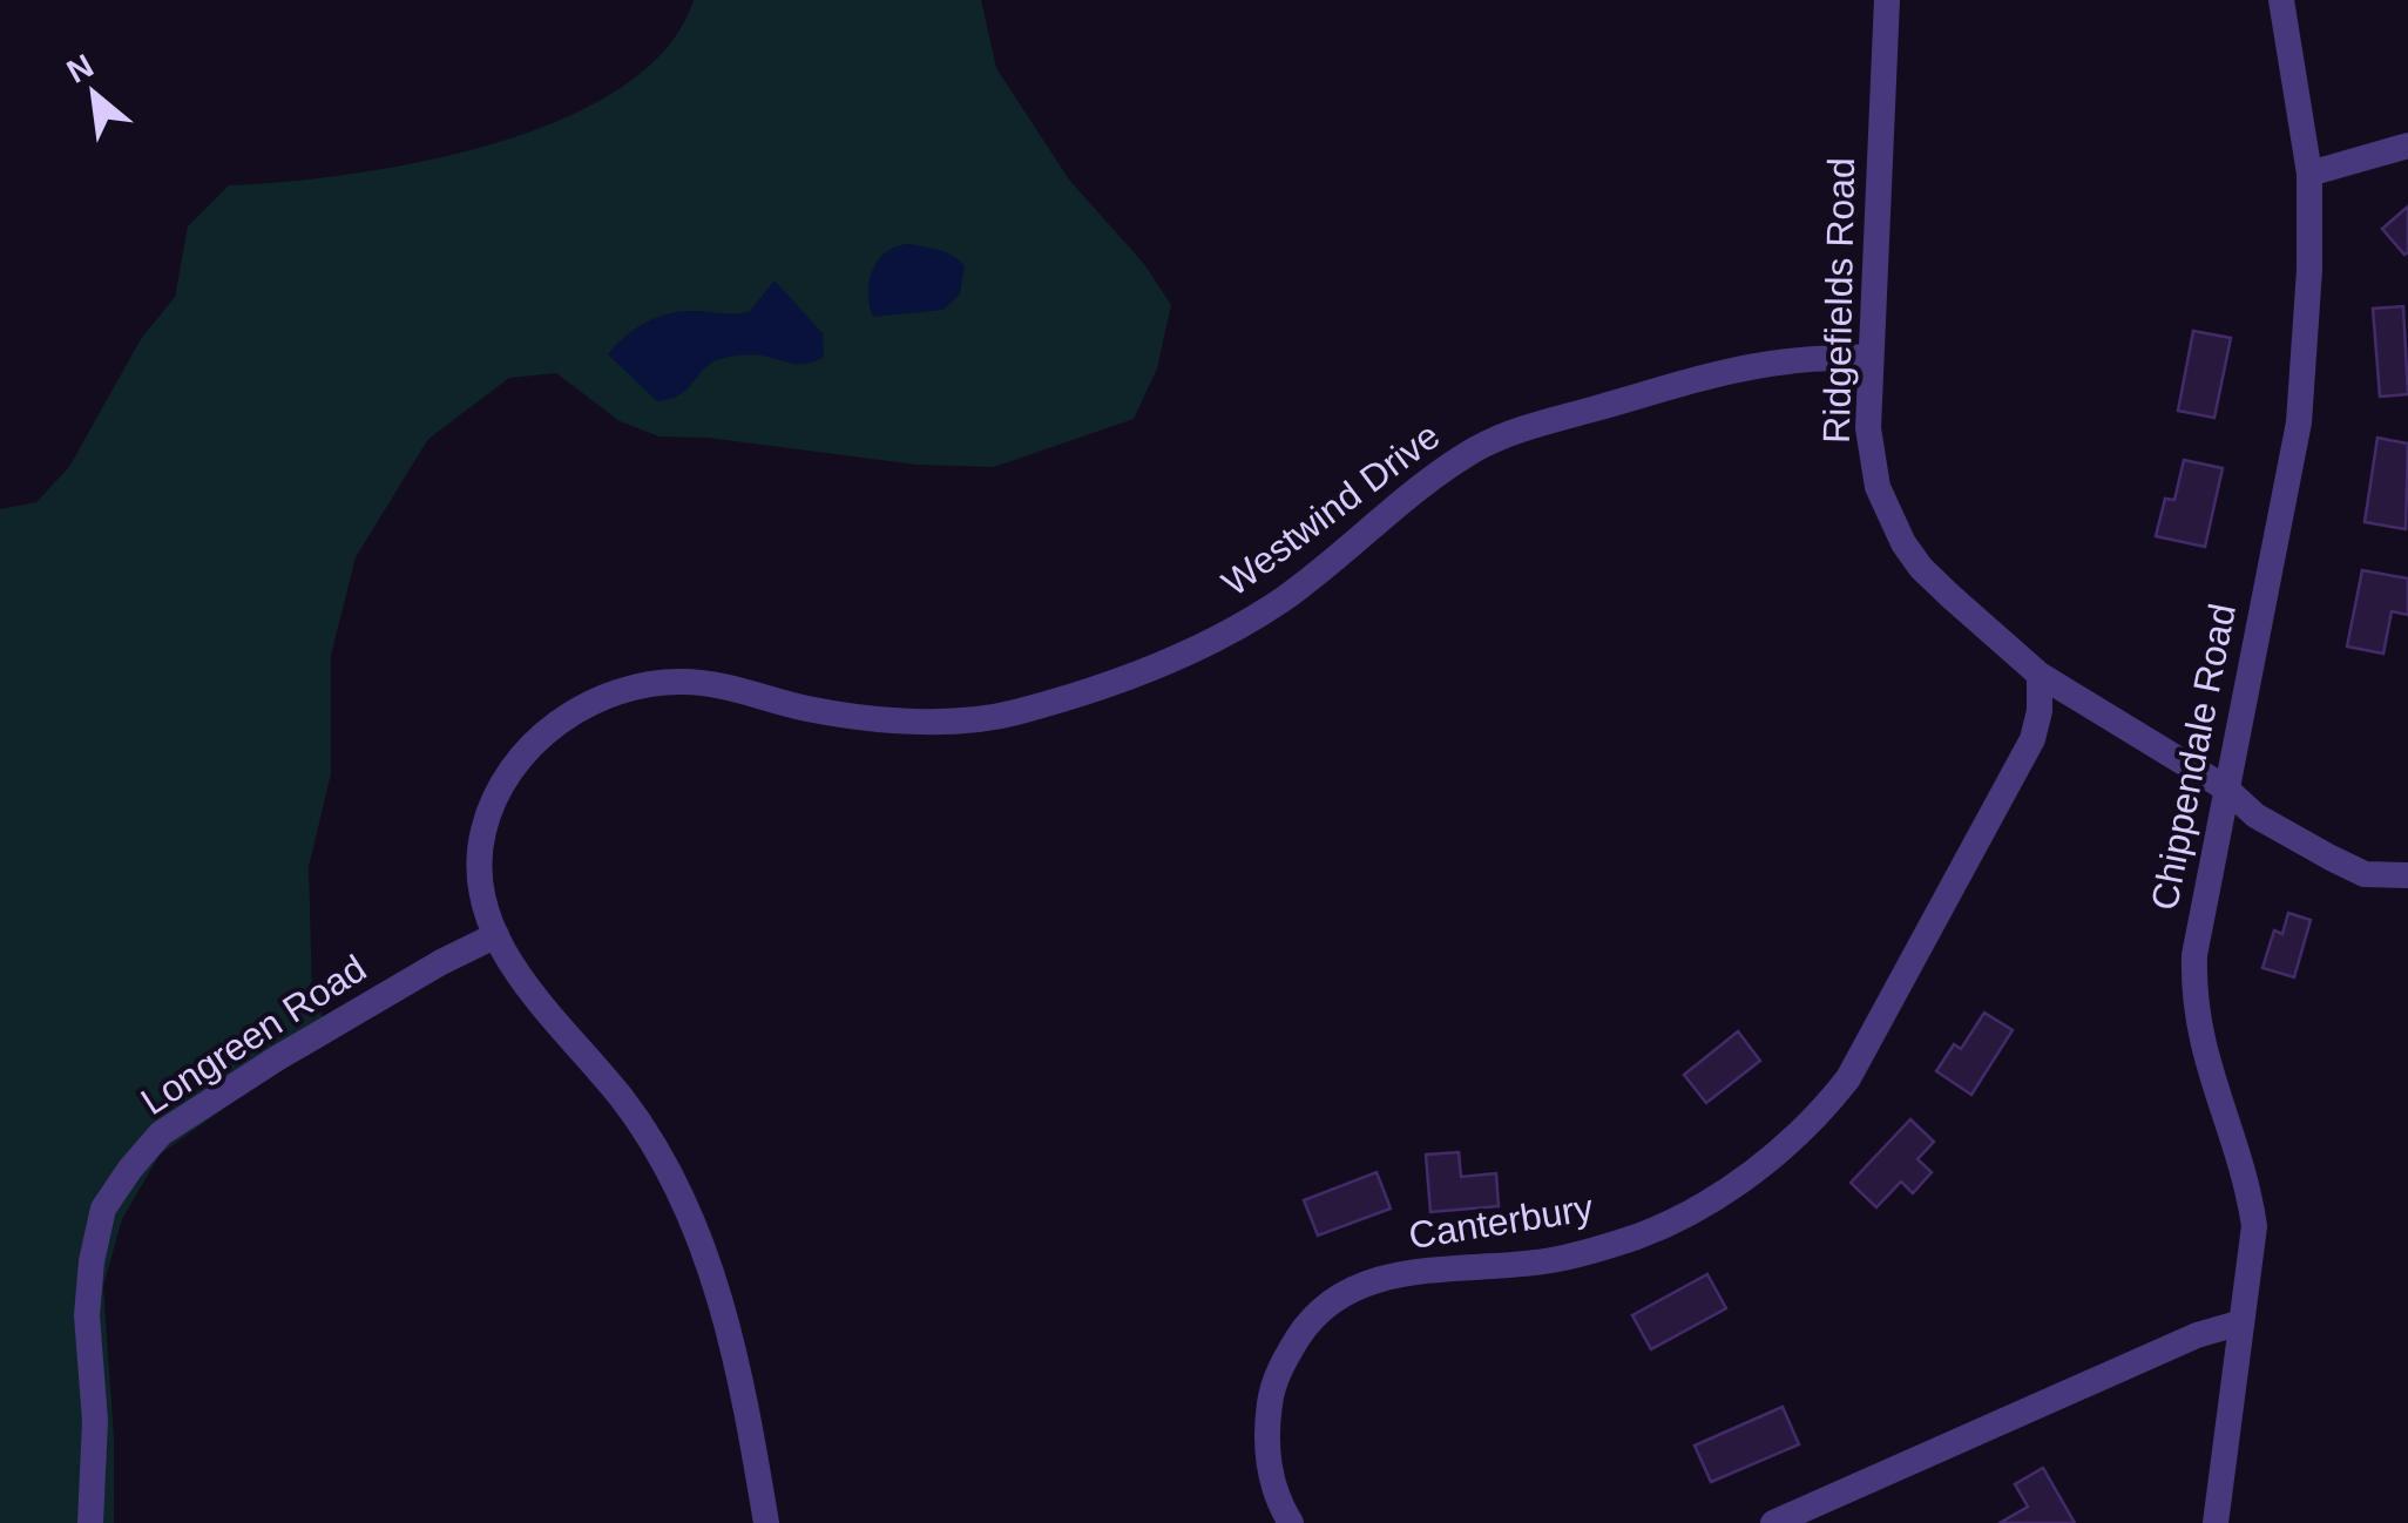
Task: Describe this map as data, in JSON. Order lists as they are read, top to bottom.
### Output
{
  "streets": {
    "street": [
      "Ridgefields Road",
      "Westwind Drive",
      "Chippendale Road",
      "Longreen Road",
      "Canterbury"
    ]
  },
  "crossings": [
    ["Ridgefields Road", "Westwind Drive"],
    ["Ridgefields Road", "Chippendale Road"],
    ["Ridgefields Road", "Canterbury"],
    ["Westwind Drive", "Longreen Road"]
  ],
  "north": "top left"
}
